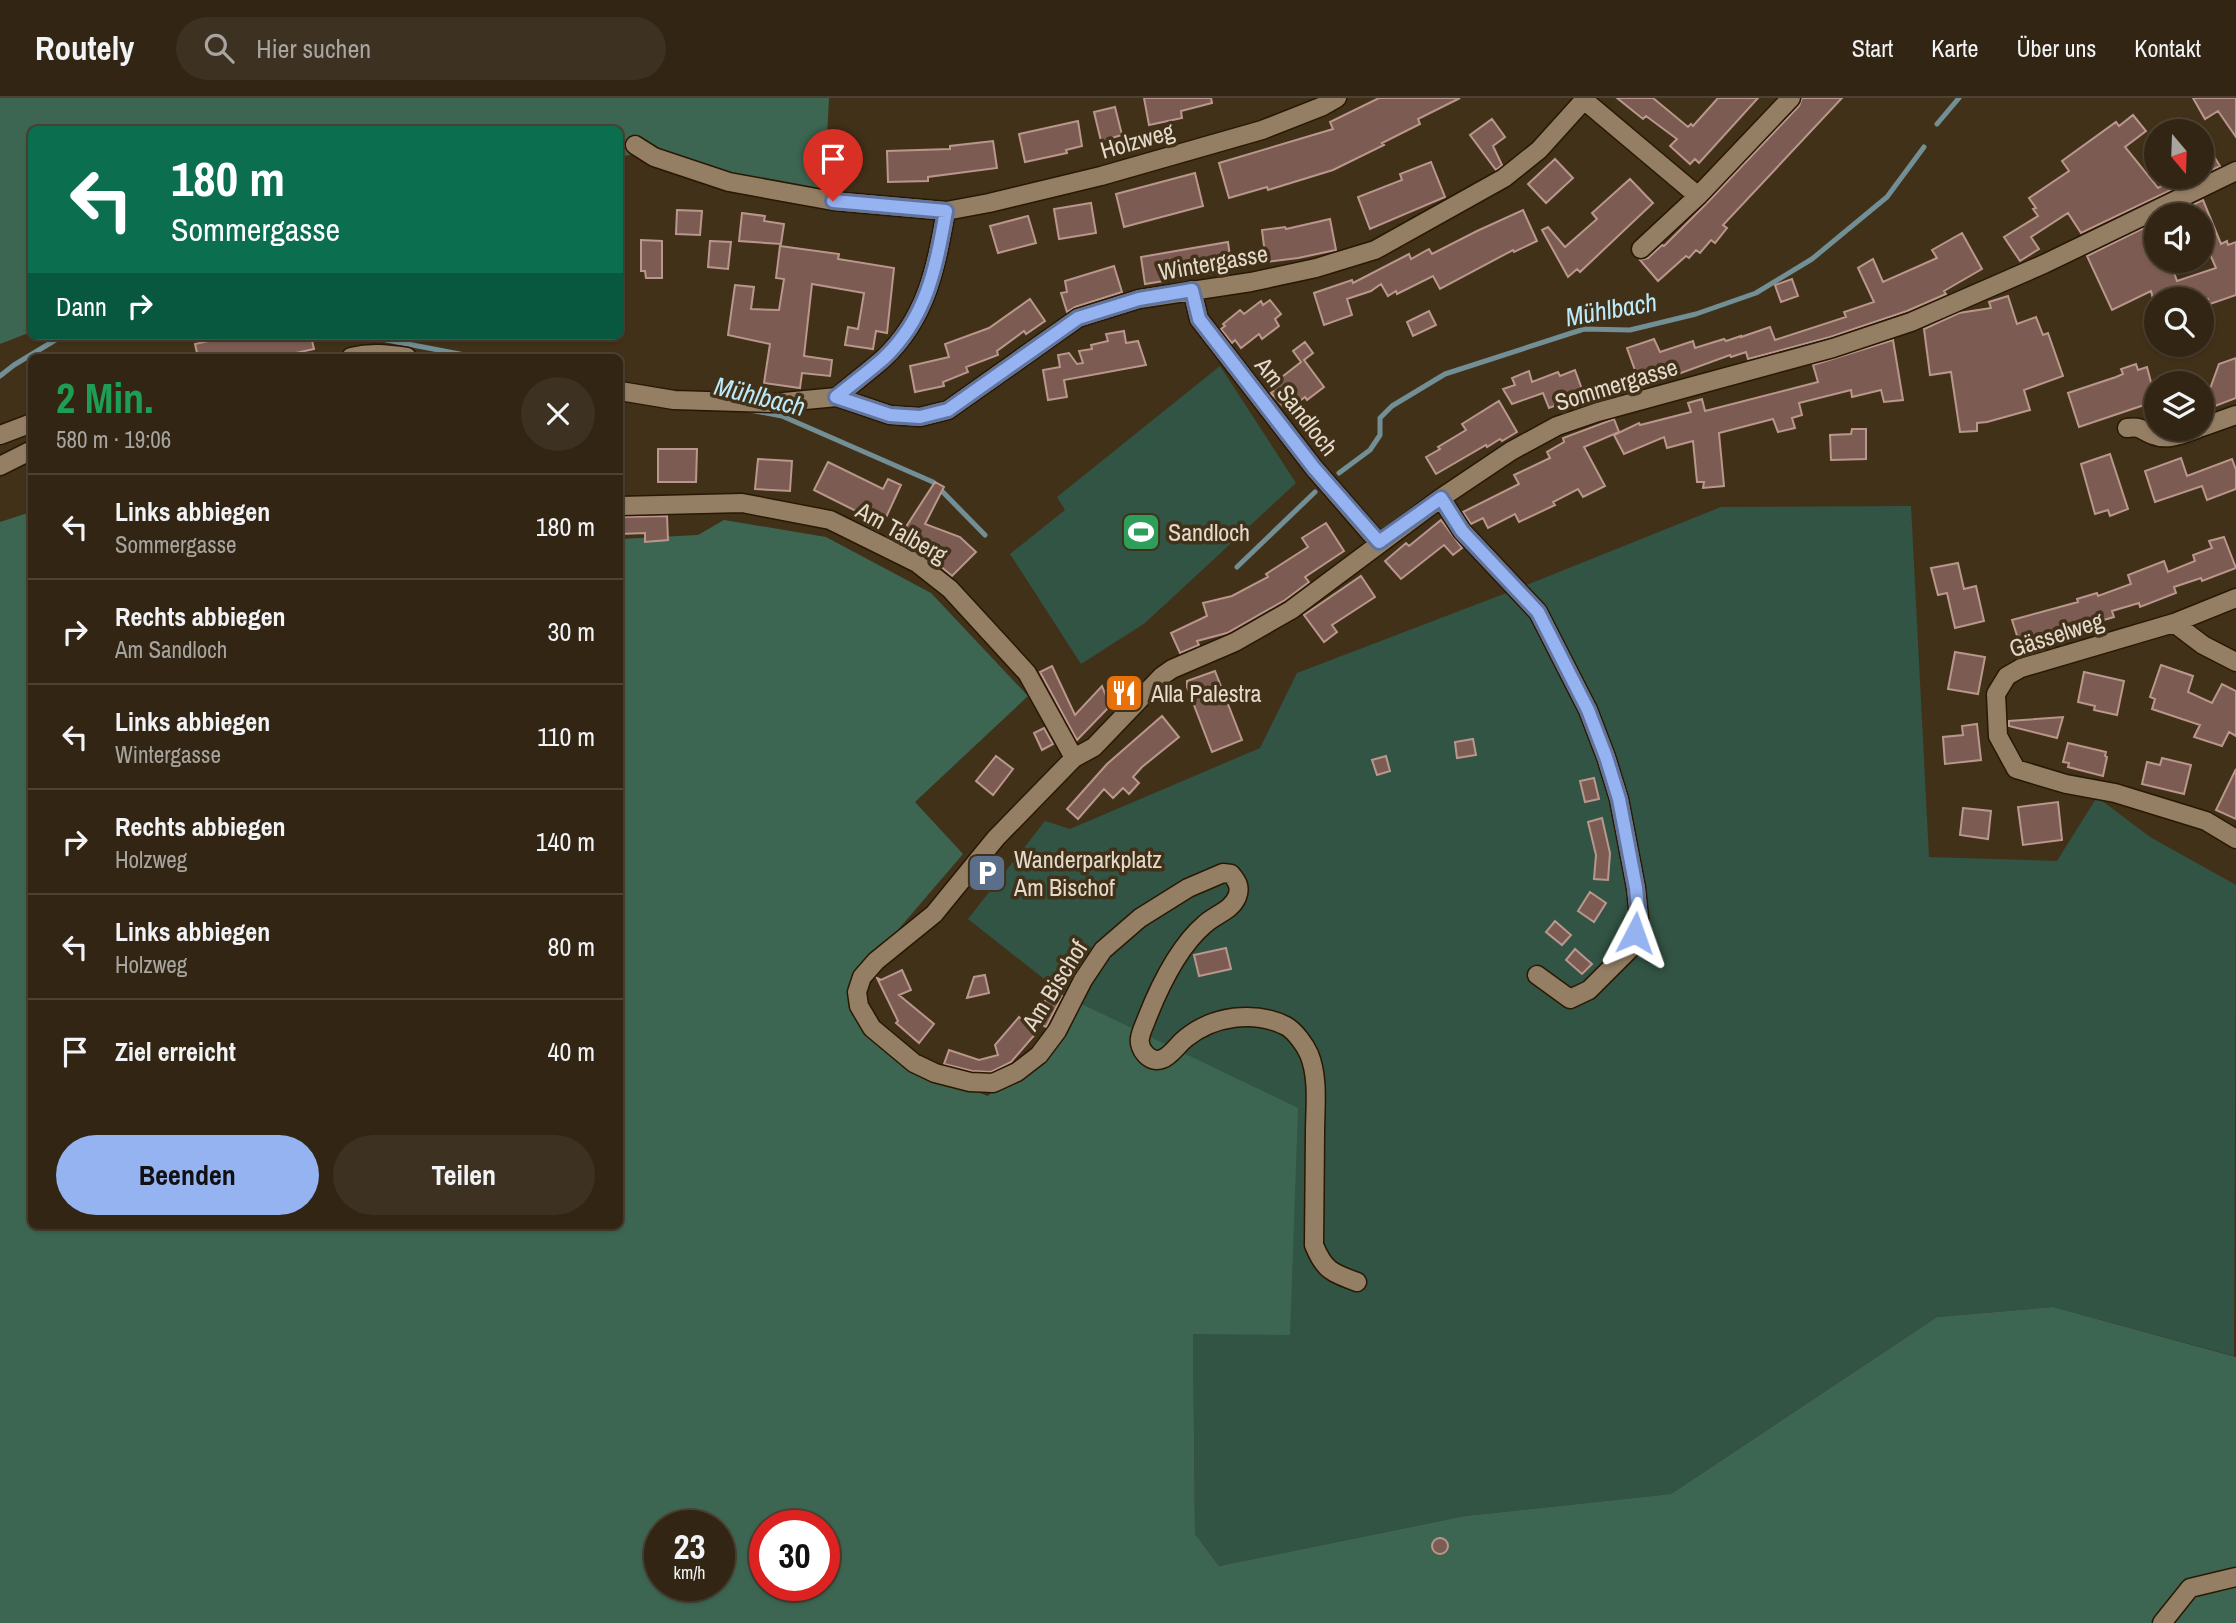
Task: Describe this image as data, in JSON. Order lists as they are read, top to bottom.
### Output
{
  "streets": {
    "street": [
      "Holzweg",
      "Wintergasse",
      "Sommergasse",
      "Am Sandloch",
      "Am Talberg",
      "Gässelweg",
      "Am Bischof"
    ]
  },
  "crossings": [
    ["Wintergasse", "Am Sandloch"],
    ["Sommergasse", "Am Sandloch"],
    ["Sommergasse", "Am Talberg"],
    ["Sommergasse", "Am Bischof"],
    ["Am Talberg", "Am Bischof"]
  ],
  "water": ["Mühlbach"],
  "places": {
    "sports": ["Sandloch"],
    "restaurant": ["Alla Palestra"],
    "parking": ["Wanderparkplatz Am Bischof"]
  },
  "north": "bottom",
  "page": {
    "header": "Routely",
    "search": "Hier suchen",
    "nav": [
      "Start",
      "Karte",
      "Über uns",
      "Kontakt"
    ],
    "turn": ["180 m", "Sommergasse"],
    "then": "Dann",
    "heading": ["2 Min.", "580 m · 19:06"],
    "list": [
      {
        "name": "Links abbiegen",
        "note": "Sommergasse",
        "value": "180 m"
      },
      {
        "name": "Rechts abbiegen",
        "note": "Am Sandloch",
        "value": "30 m"
      },
      {
        "name": "Links abbiegen",
        "note": "Wintergasse",
        "value": "110 m"
      },
      {
        "name": "Rechts abbiegen",
        "note": "Holzweg",
        "value": "140 m"
      },
      {
        "name": "Links abbiegen",
        "note": "Holzweg",
        "value": "80 m"
      },
      {
        "name": "Ziel erreicht",
        "value": "40 m"
      }
    ],
    "buttons": ["Beenden", "Teilen"],
    "speed": "23 km/h",
    "limit": "30"
  }
}
